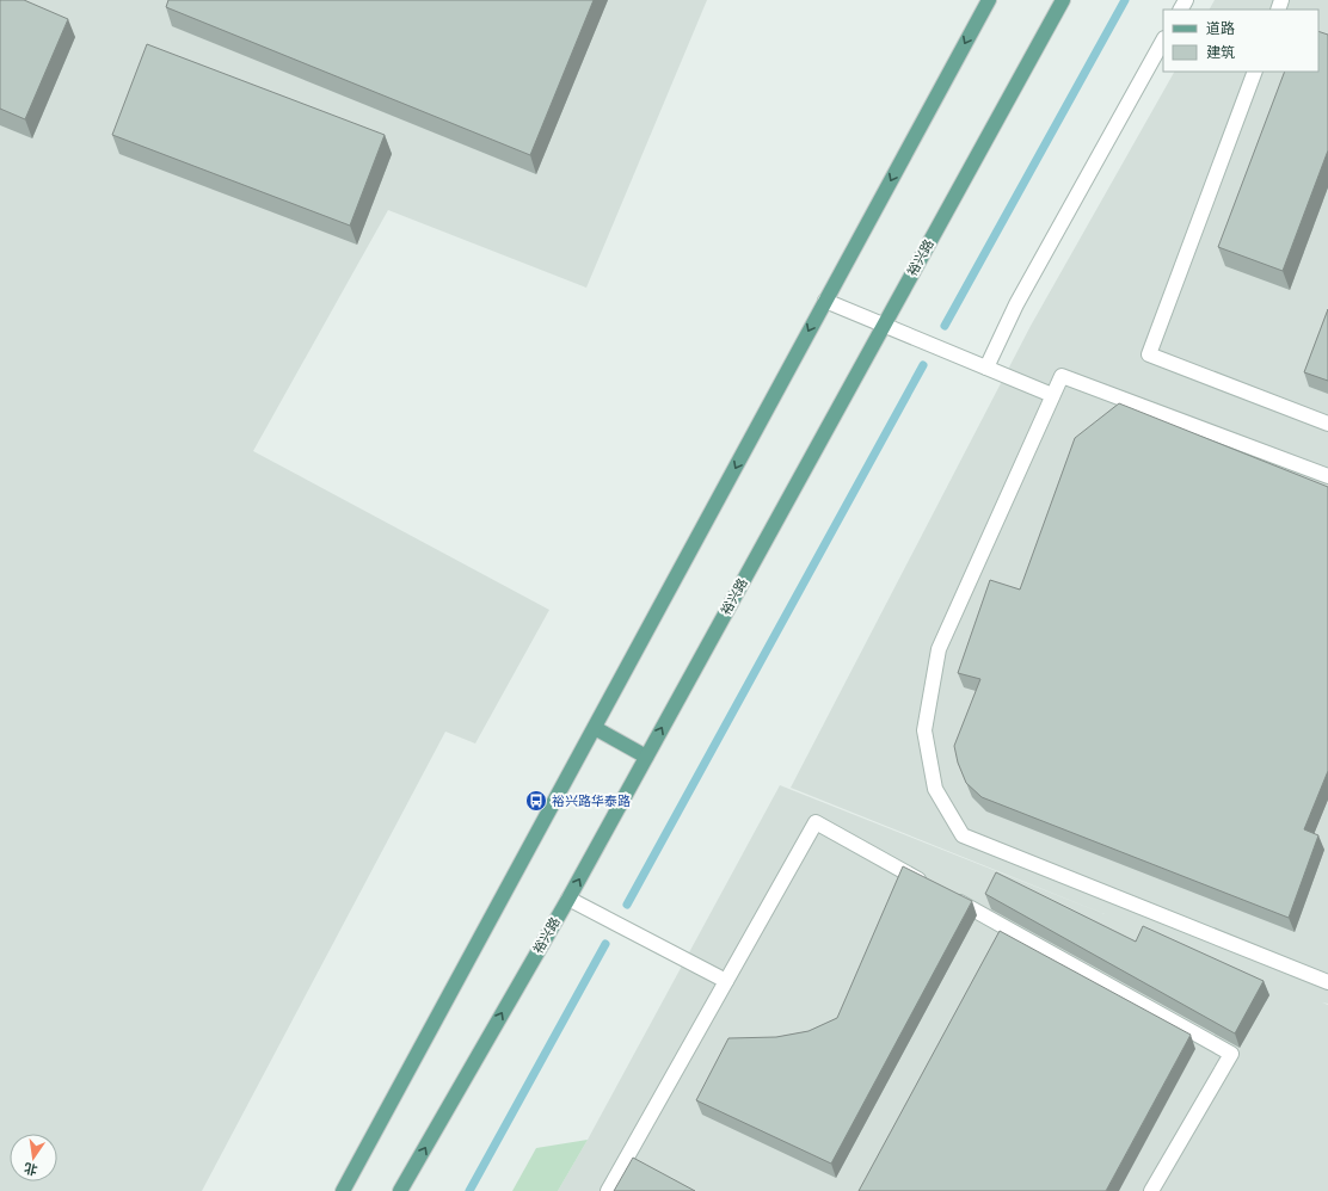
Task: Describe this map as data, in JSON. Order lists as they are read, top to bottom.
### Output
{
  "streets": {
    "main road": ["裕兴路"]
  },
  "places": {
    "bus stop": ["裕兴路华泰路"]
  },
  "legend": ["道路", "建筑"],
  "north": "bottom"
}
